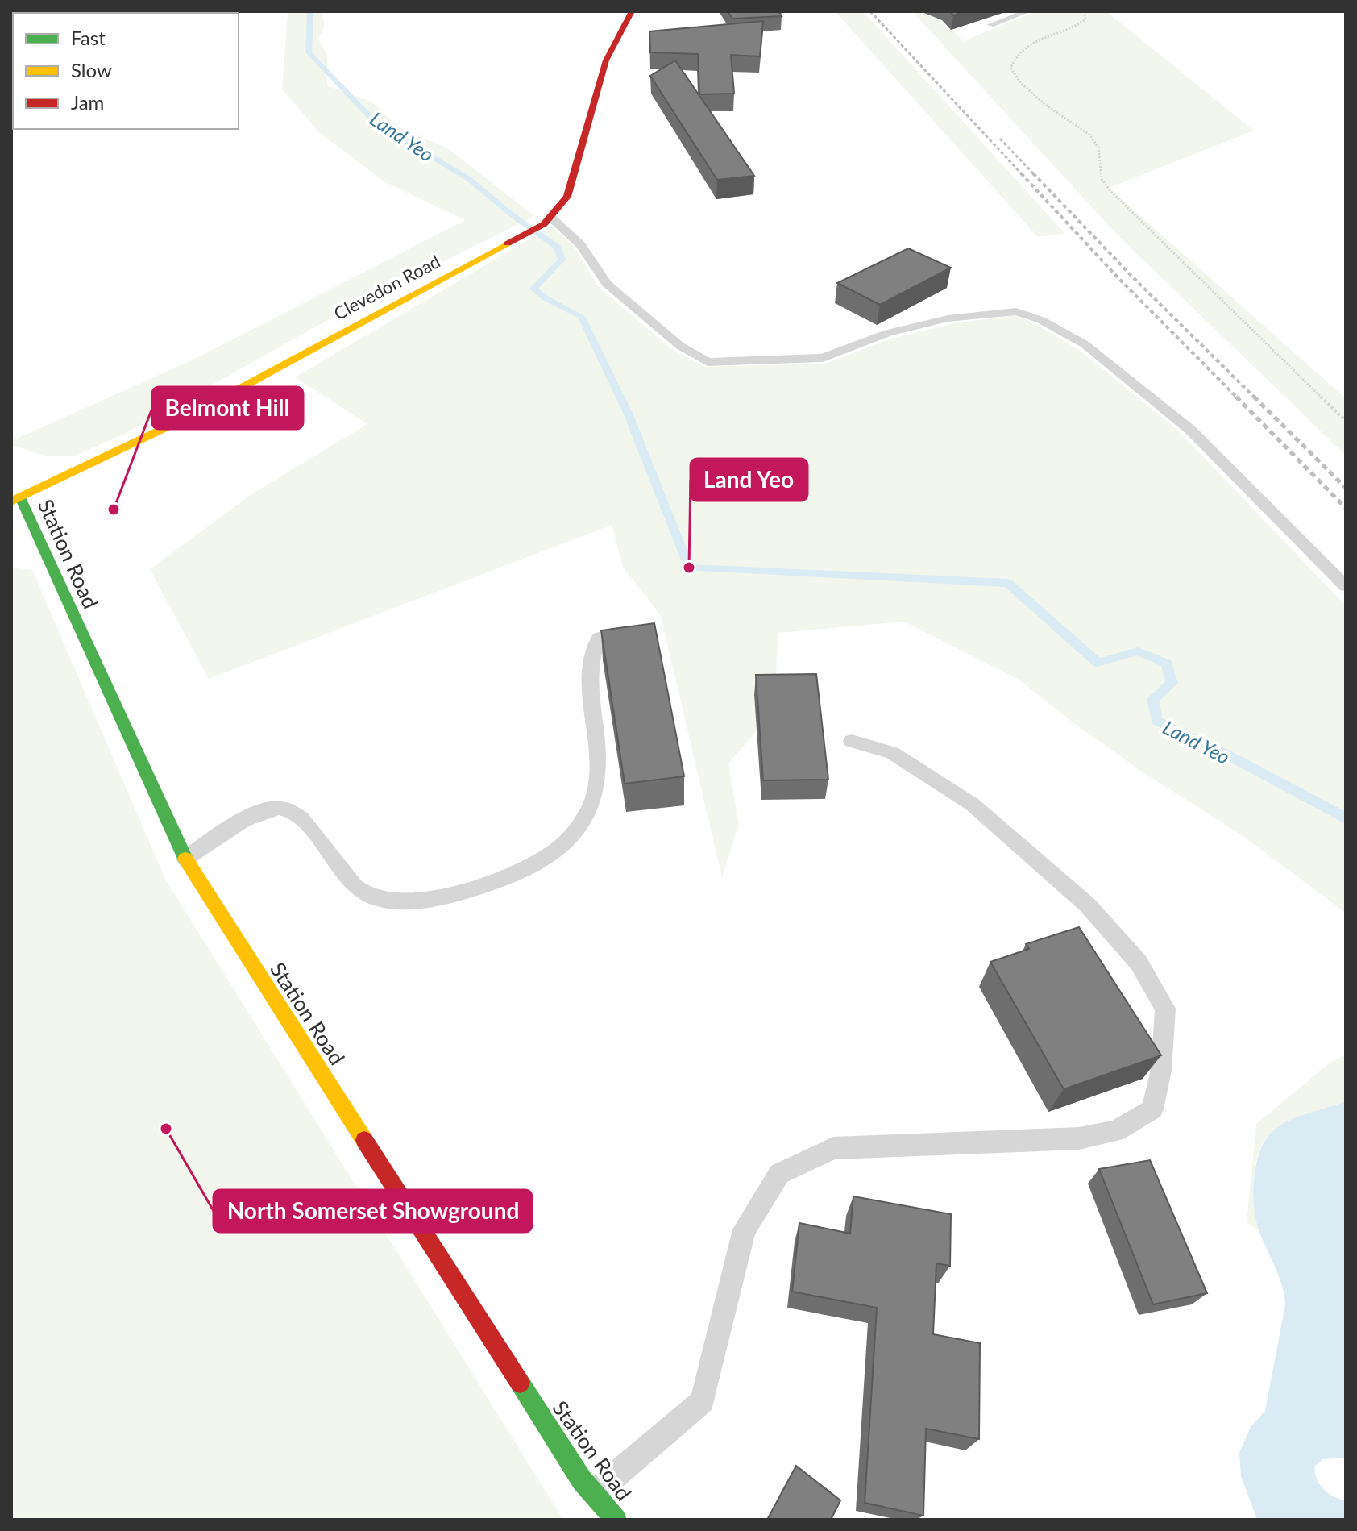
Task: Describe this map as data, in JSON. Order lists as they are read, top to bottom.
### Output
{
  "streets": {
    "main road": ["Clevedon Road", "Station Road"]
  },
  "crossings": [
    ["Clevedon Road", "Station Road"]
  ],
  "water": ["Land Yeo"],
  "places": ["Belmont Hill", "Land Yeo", "North Somerset Showground"],
  "legend": ["Fast", "Slow", "Jam"]
}
